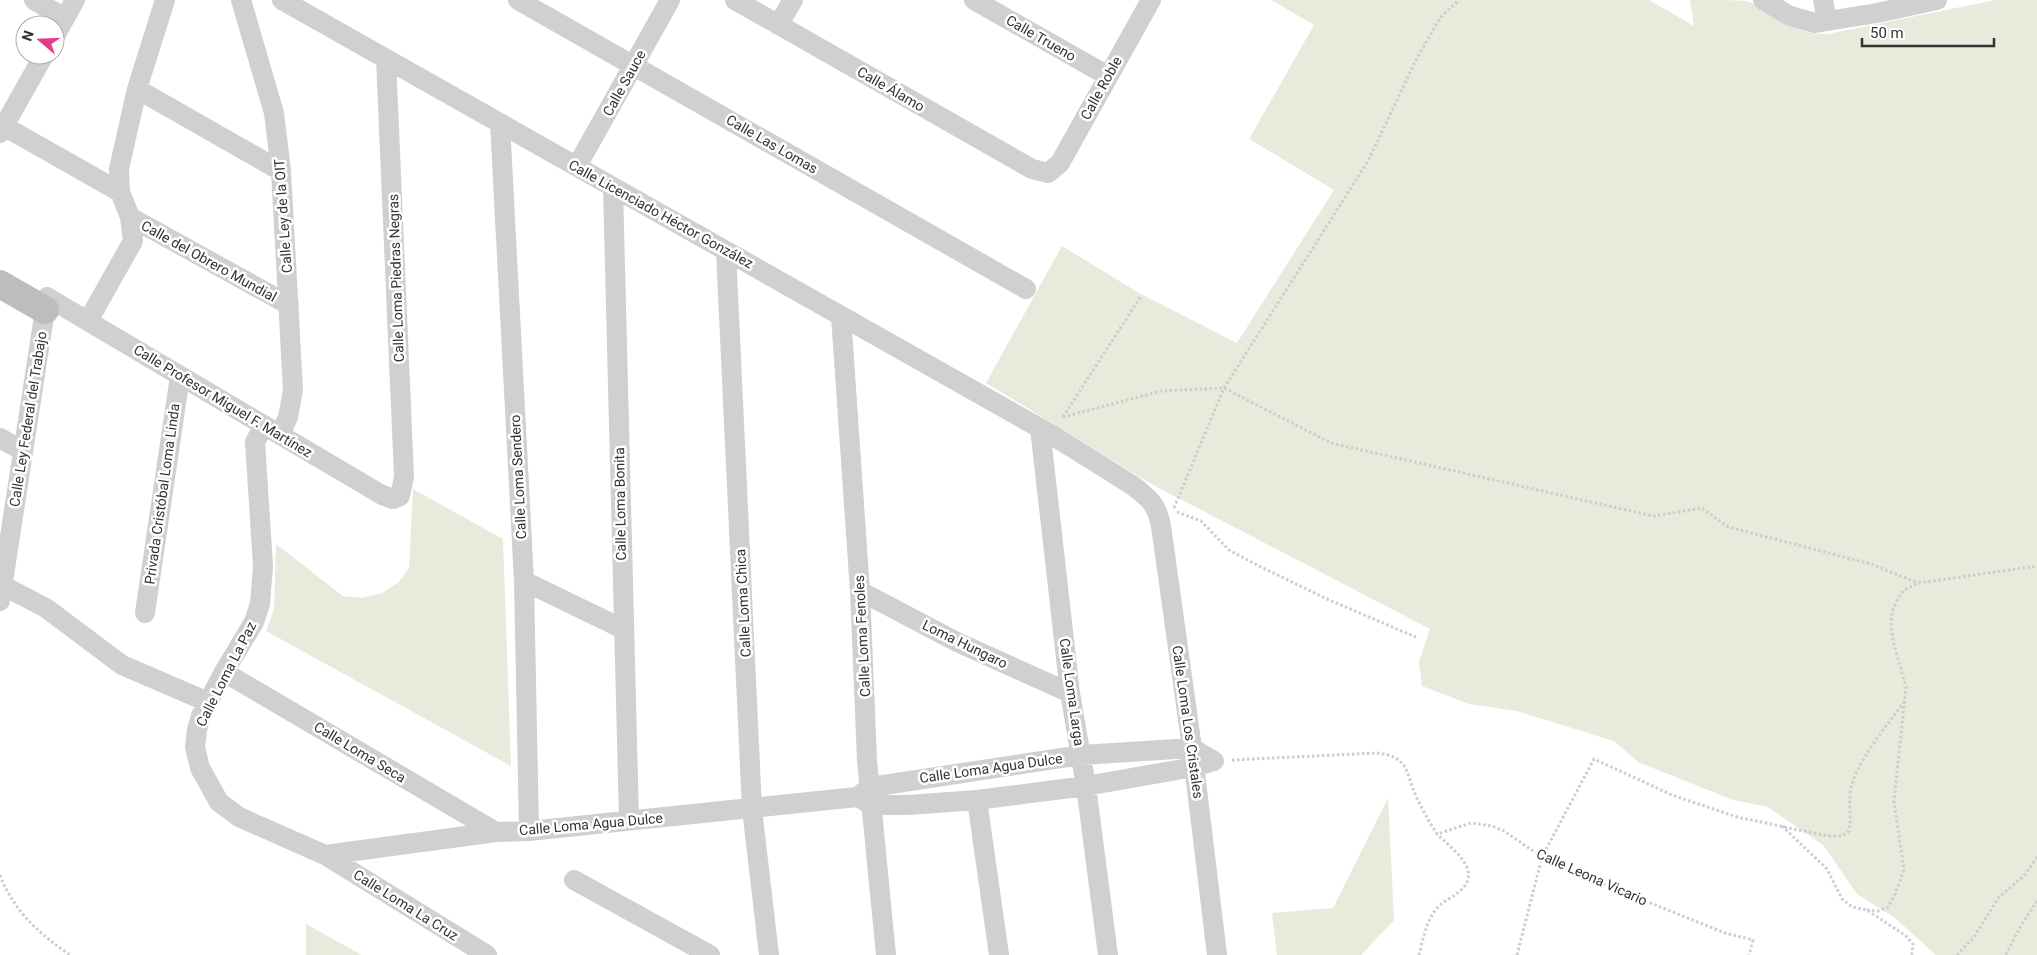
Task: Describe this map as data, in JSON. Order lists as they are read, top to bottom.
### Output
{
  "streets": {
    "street": [
      "Calle Trueno",
      "Calle Sauce",
      "Calle Roble",
      "Calle Álamo",
      "Calle Las Lomas",
      "Calle Licenciado Héctor González",
      "Calle Ley de la OIT",
      "Calle del Obrero Mundial",
      "Calle Loma Piedras Negras",
      "Calle Profesor Miguel F. Martínez",
      "Calle Ley Federal del Trabajo",
      "Calle Loma Sendero",
      "Privada Cristóbal Loma Linda",
      "Calle Loma Bonita",
      "Calle Loma Chica",
      "Calle Loma Fenoles",
      "Loma Hungaro",
      "Calle Loma La Paz",
      "Calle Loma Larga",
      "Calle Loma Los Cristales",
      "Calle Loma Seca",
      "Calle Loma Agua Dulce",
      "Calle Loma La Cruz"
    ],
    "path": ["Calle Leona Vicario"]
  },
  "crossings": [
    ["Calle Trueno", "Calle Roble"],
    ["Calle Sauce", "Calle Las Lomas"],
    ["Calle Sauce", "Calle Licenciado Héctor González"],
    ["Calle Roble", "Calle Álamo"],
    ["Calle Licenciado Héctor González", "Calle Loma Piedras Negras"],
    ["Calle Licenciado Héctor González", "Calle Loma Sendero"],
    ["Calle Licenciado Héctor González", "Calle Loma Bonita"],
    ["Calle Licenciado Héctor González", "Calle Loma Chica"],
    ["Calle Licenciado Héctor González", "Calle Loma Fenoles"],
    ["Calle Licenciado Héctor González", "Calle Loma Larga"],
    ["Calle Licenciado Héctor González", "Calle Loma Los Cristales"],
    ["Calle Ley de la OIT", "Calle del Obrero Mundial"],
    ["Calle Ley de la OIT", "Calle Profesor Miguel F. Martínez"],
    ["Calle Ley de la OIT", "Calle Loma La Paz"],
    ["Calle Loma Piedras Negras", "Calle Profesor Miguel F. Martínez"],
    ["Calle Profesor Miguel F. Martínez", "Calle Ley Federal del Trabajo"],
    ["Calle Profesor Miguel F. Martínez", "Privada Cristóbal Loma Linda"],
    ["Calle Profesor Miguel F. Martínez", "Calle Loma La Paz"],
    ["Calle Loma Sendero", "Calle Loma Agua Dulce"],
    ["Calle Loma Bonita", "Calle Loma Agua Dulce"],
    ["Calle Loma Chica", "Calle Loma Agua Dulce"],
    ["Calle Loma Fenoles", "Loma Hungaro"],
    ["Calle Loma Fenoles", "Calle Loma Agua Dulce"],
    ["Loma Hungaro", "Calle Loma Larga"],
    ["Calle Loma La Paz", "Calle Loma Seca"],
    ["Calle Loma La Paz", "Calle Loma Agua Dulce"],
    ["Calle Loma La Paz", "Calle Loma La Cruz"],
    ["Calle Loma Larga", "Calle Loma Agua Dulce"],
    ["Calle Loma Los Cristales", "Calle Loma Agua Dulce"],
    ["Calle Loma Seca", "Calle Loma Agua Dulce"],
    ["Calle Loma Agua Dulce", "Calle Loma La Cruz"]
  ],
  "scale_bar": "50 m",
  "north": "left"
}
